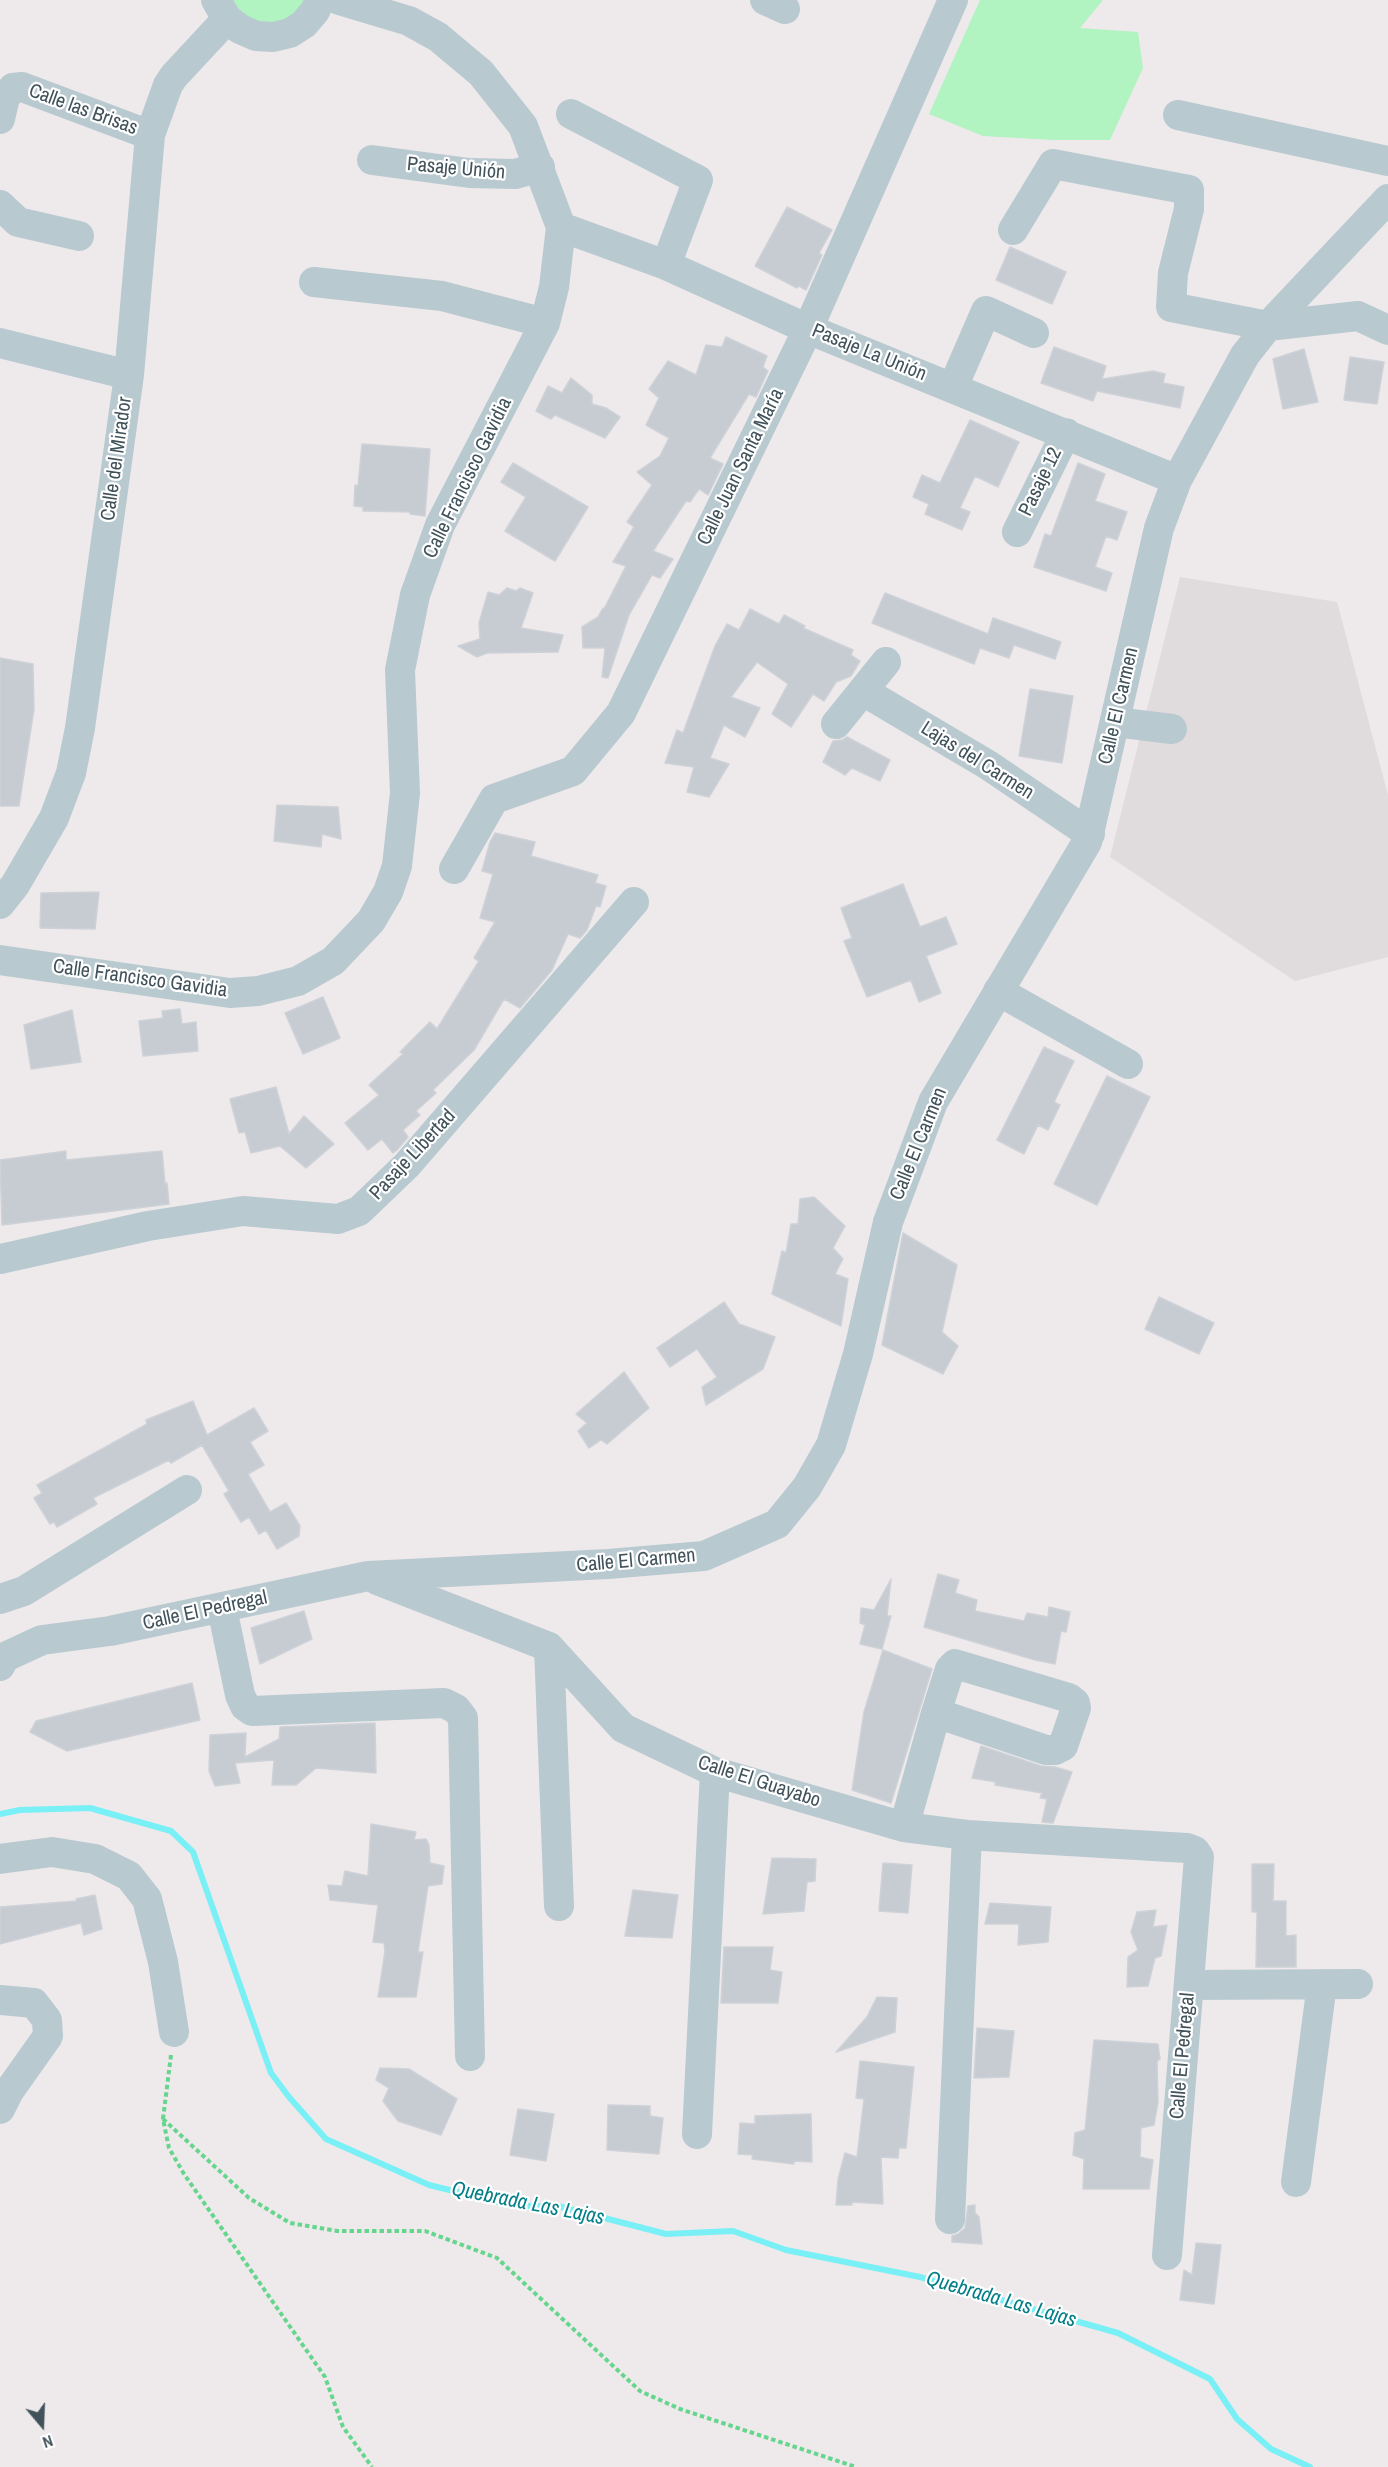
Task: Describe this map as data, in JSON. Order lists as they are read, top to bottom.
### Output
{
  "streets": {
    "street": [
      "Calle las Brisas",
      "Pasaje Unión",
      "Pasaje La Unión",
      "Calle del Mirador",
      "Calle Juan Santa María",
      "Calle Francisco Gavidia",
      "Pasaje 12",
      "Calle El Carmen",
      "Lajas del Carmen",
      "Pasaje Libertad",
      "Calle El Pedregal",
      "Calle El Guayabo"
    ]
  },
  "crossings": [
    ["Calle las Brisas", "Calle del Mirador"],
    ["Pasaje Unión", "Calle Francisco Gavidia"],
    ["Pasaje La Unión", "Calle Juan Santa María"],
    ["Pasaje La Unión", "Calle Francisco Gavidia"],
    ["Pasaje La Unión", "Pasaje 12"],
    ["Pasaje La Unión", "Calle El Carmen"],
    ["Calle El Carmen", "Lajas del Carmen"],
    ["Calle El Carmen", "Calle El Pedregal"],
    ["Calle El Carmen", "Calle El Guayabo"],
    ["Calle El Pedregal", "Calle El Guayabo"]
  ],
  "water": ["Quebrada Las Lajas"],
  "north": "bottom"
}
